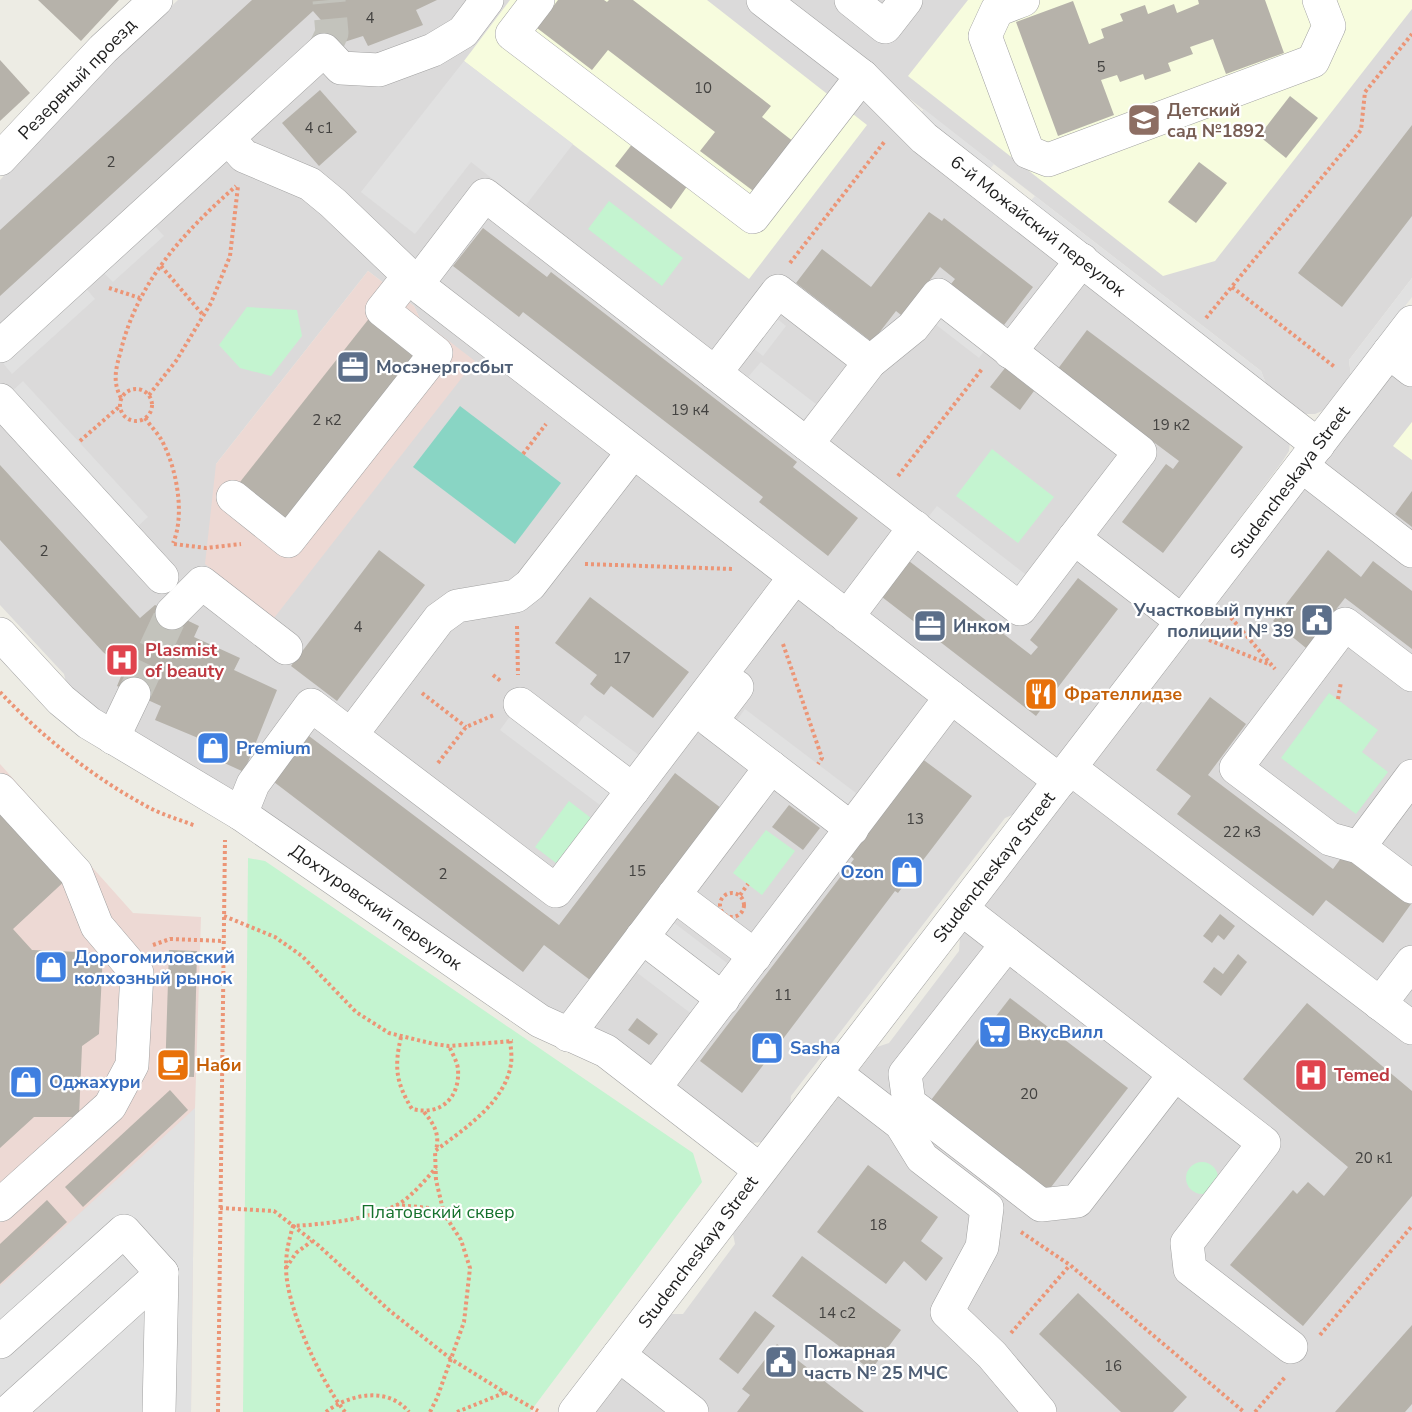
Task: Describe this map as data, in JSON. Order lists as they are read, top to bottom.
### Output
{
  "streets": {
    "street": [
      "Резервный проезд",
      "6-й Можайский переулок",
      "Studencheskaya Street",
      "Дохтуровский переулок"
    ]
  },
  "crossings": [
    ["6-й Можайский переулок", "Studencheskaya Street"],
    ["Studencheskaya Street", "Дохтуровский переулок"]
  ],
  "parks": ["Платовский сквер"],
  "places": {
    "school or university": ["Детский сад №1892"],
    "office": ["Мосэнергосбыт", "Инком"],
    "public building": ["Участковый пункт полиции № 39", "Пожарная часть № 25 МЧС"],
    "hospital": ["Plasmist of beauty", "Temed"],
    "restaurant": ["Фрателлидзе"],
    "shop": [
      "Premium",
      "Ozon",
      "Дорогомиловский колхозный рынок",
      "Sasha",
      "Оджахури"
    ],
    "supermarket": ["ВкусВилл"],
    "cafe": ["Наби"]
  },
  "house_numbers": [
    "4",
    "5",
    "10",
    "4 с1",
    "2",
    "19 к4",
    "2 к2",
    "19 к2",
    "2",
    "4",
    "17",
    "13",
    "22 к3",
    "15",
    "2",
    "11",
    "20",
    "20 к1",
    "18",
    "14 с2",
    "16"
  ]
}
